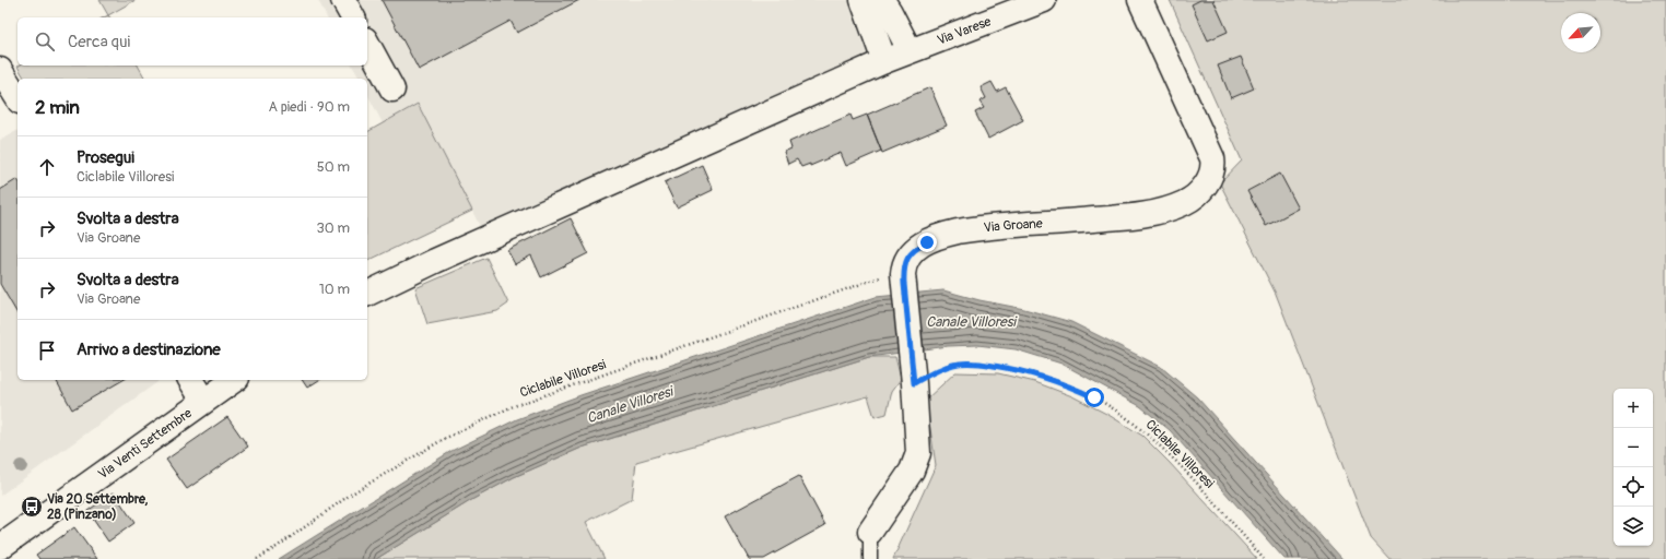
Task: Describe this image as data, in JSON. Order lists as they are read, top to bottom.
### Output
{
  "streets": {
    "street": ["Via Varese", "Via Groane", "Via Venti Settembre"],
    "path": ["Ciclabile Villoresi"]
  },
  "crossings": [
    ["Via Groane", "Ciclabile Villoresi"]
  ],
  "water": ["Canale Villoresi"],
  "places": {
    "bus stop": ["Via 20 Settembre, 28 (Pinzano)"]
  },
  "north": "bottom left",
  "page": {
    "search": "Cerca qui",
    "heading": ["2 min", "A piedi · 90 m"],
    "list": [
      ["Prosegui", "Ciclabile Villoresi", "50 m"],
      ["Svolta a destra", "Via Groane", "30 m"],
      ["Svolta a destra", "Via Groane", "10 m"],
      "Arrivo a destinazione"
    ],
    "map_buttons": ["+", "−"]
  }
}
